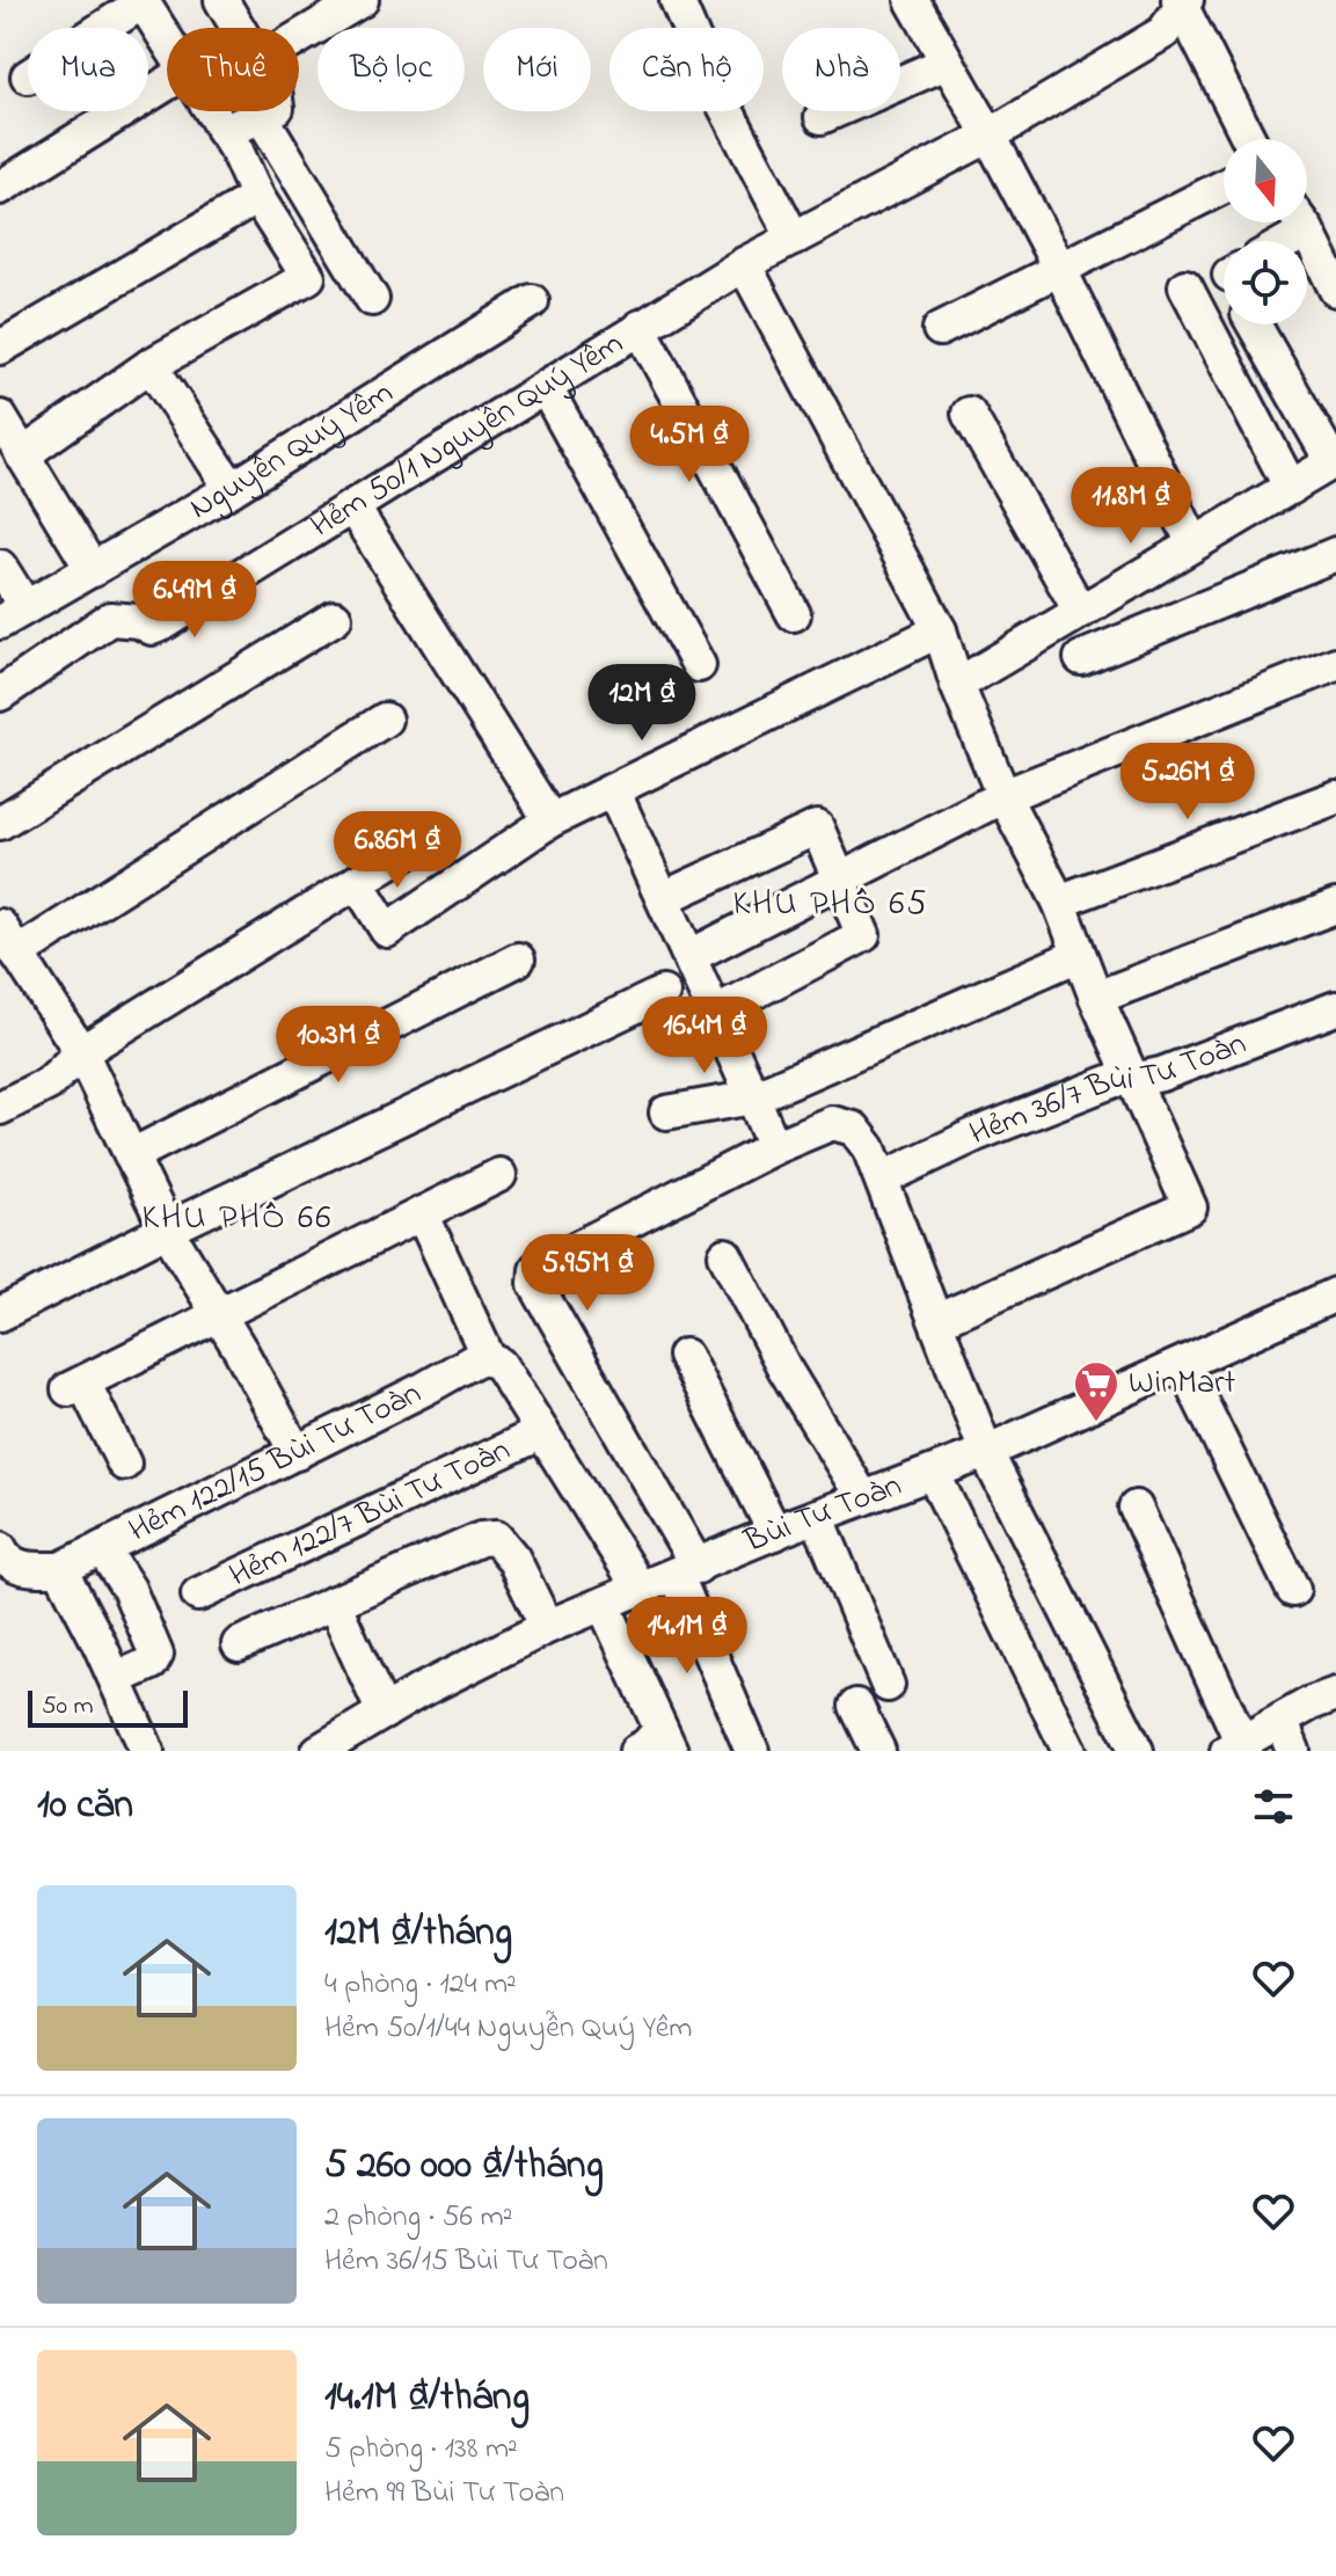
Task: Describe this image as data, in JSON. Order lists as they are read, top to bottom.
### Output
{
  "streets": {
    "street": [
      "Hẻm 50/1 Nguyễn Quý Yêm",
      "Nguyễn Quý Yêm",
      "Hẻm 36/7 Bùi Tư Toàn",
      "Hẻm 122/15 Bùi Tư Toàn",
      "Hẻm 122/7 Bùi Tư Toàn",
      "Bùi Tư Toàn"
    ]
  },
  "districts": ["KHU PHỐ 65", "KHU PHỐ 66"],
  "places": {
    "supermarket": ["WinMart"]
  },
  "scale_bar": "50 m",
  "north": "bottom",
  "page": {
    "chip": [
      "Mua",
      "Thuê",
      "Bộ lọc",
      "Mới",
      "Căn hộ",
      "Nhà"
    ],
    "price": [
      "4.5M ₫",
      "11.8M ₫",
      "6.49M ₫",
      "12M ₫",
      "5.26M ₫",
      "6.86M ₫",
      "16.4M ₫",
      "10.3M ₫",
      "5.95M ₫",
      "14.1M ₫"
    ],
    "scale": "50 m",
    "heading": "10 căn",
    "list": [
      {
        "name": "12M ₫/tháng",
        "note": "4 phòng · 124 m² · Hẻm 50/1/44 Nguyễn Quý Yêm"
      },
      {
        "name": "5 260 000 ₫/tháng",
        "note": "2 phòng · 56 m² · Hẻm 36/15 Bùi Tư Toàn"
      },
      {
        "name": "14.1M ₫/tháng",
        "note": "5 phòng · 138 m² · Hẻm 99 Bùi Tư Toàn"
      }
    ]
  }
}
